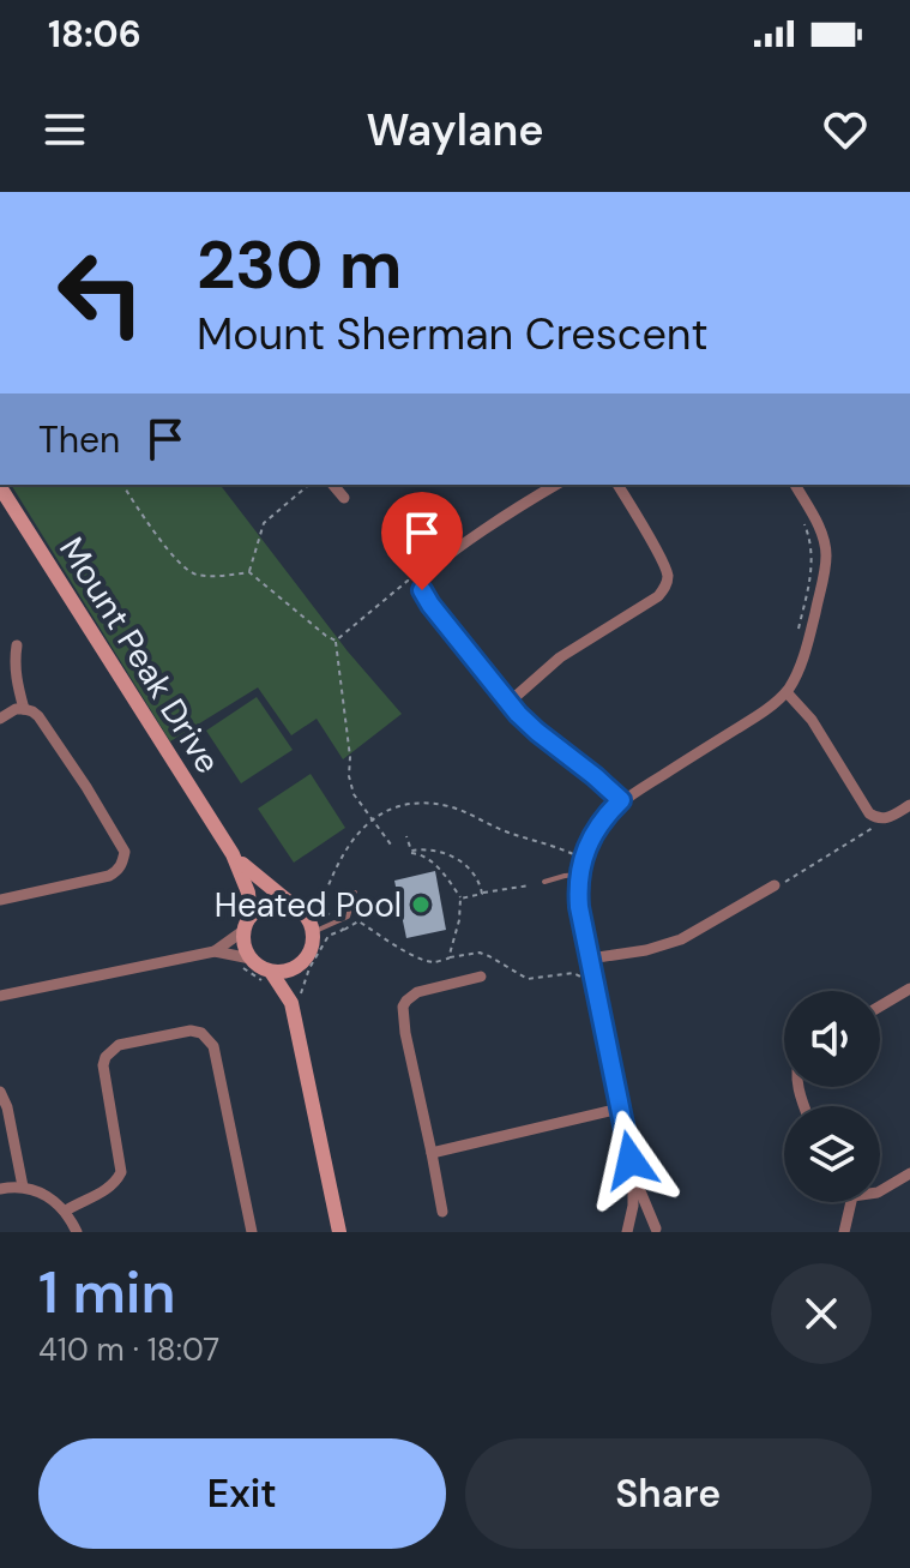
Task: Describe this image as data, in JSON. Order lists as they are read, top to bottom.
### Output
{
  "streets": {
    "street": ["Mount Peak Drive"]
  },
  "places": ["Heated Pool"],
  "page": {
    "status": "18:06",
    "header": "Waylane",
    "turn": ["230 m", "Mount Sherman Crescent"],
    "then": "Then",
    "heading": ["1 min", "410 m · 18:07"],
    "buttons": ["Exit", "Share"]
  }
}
